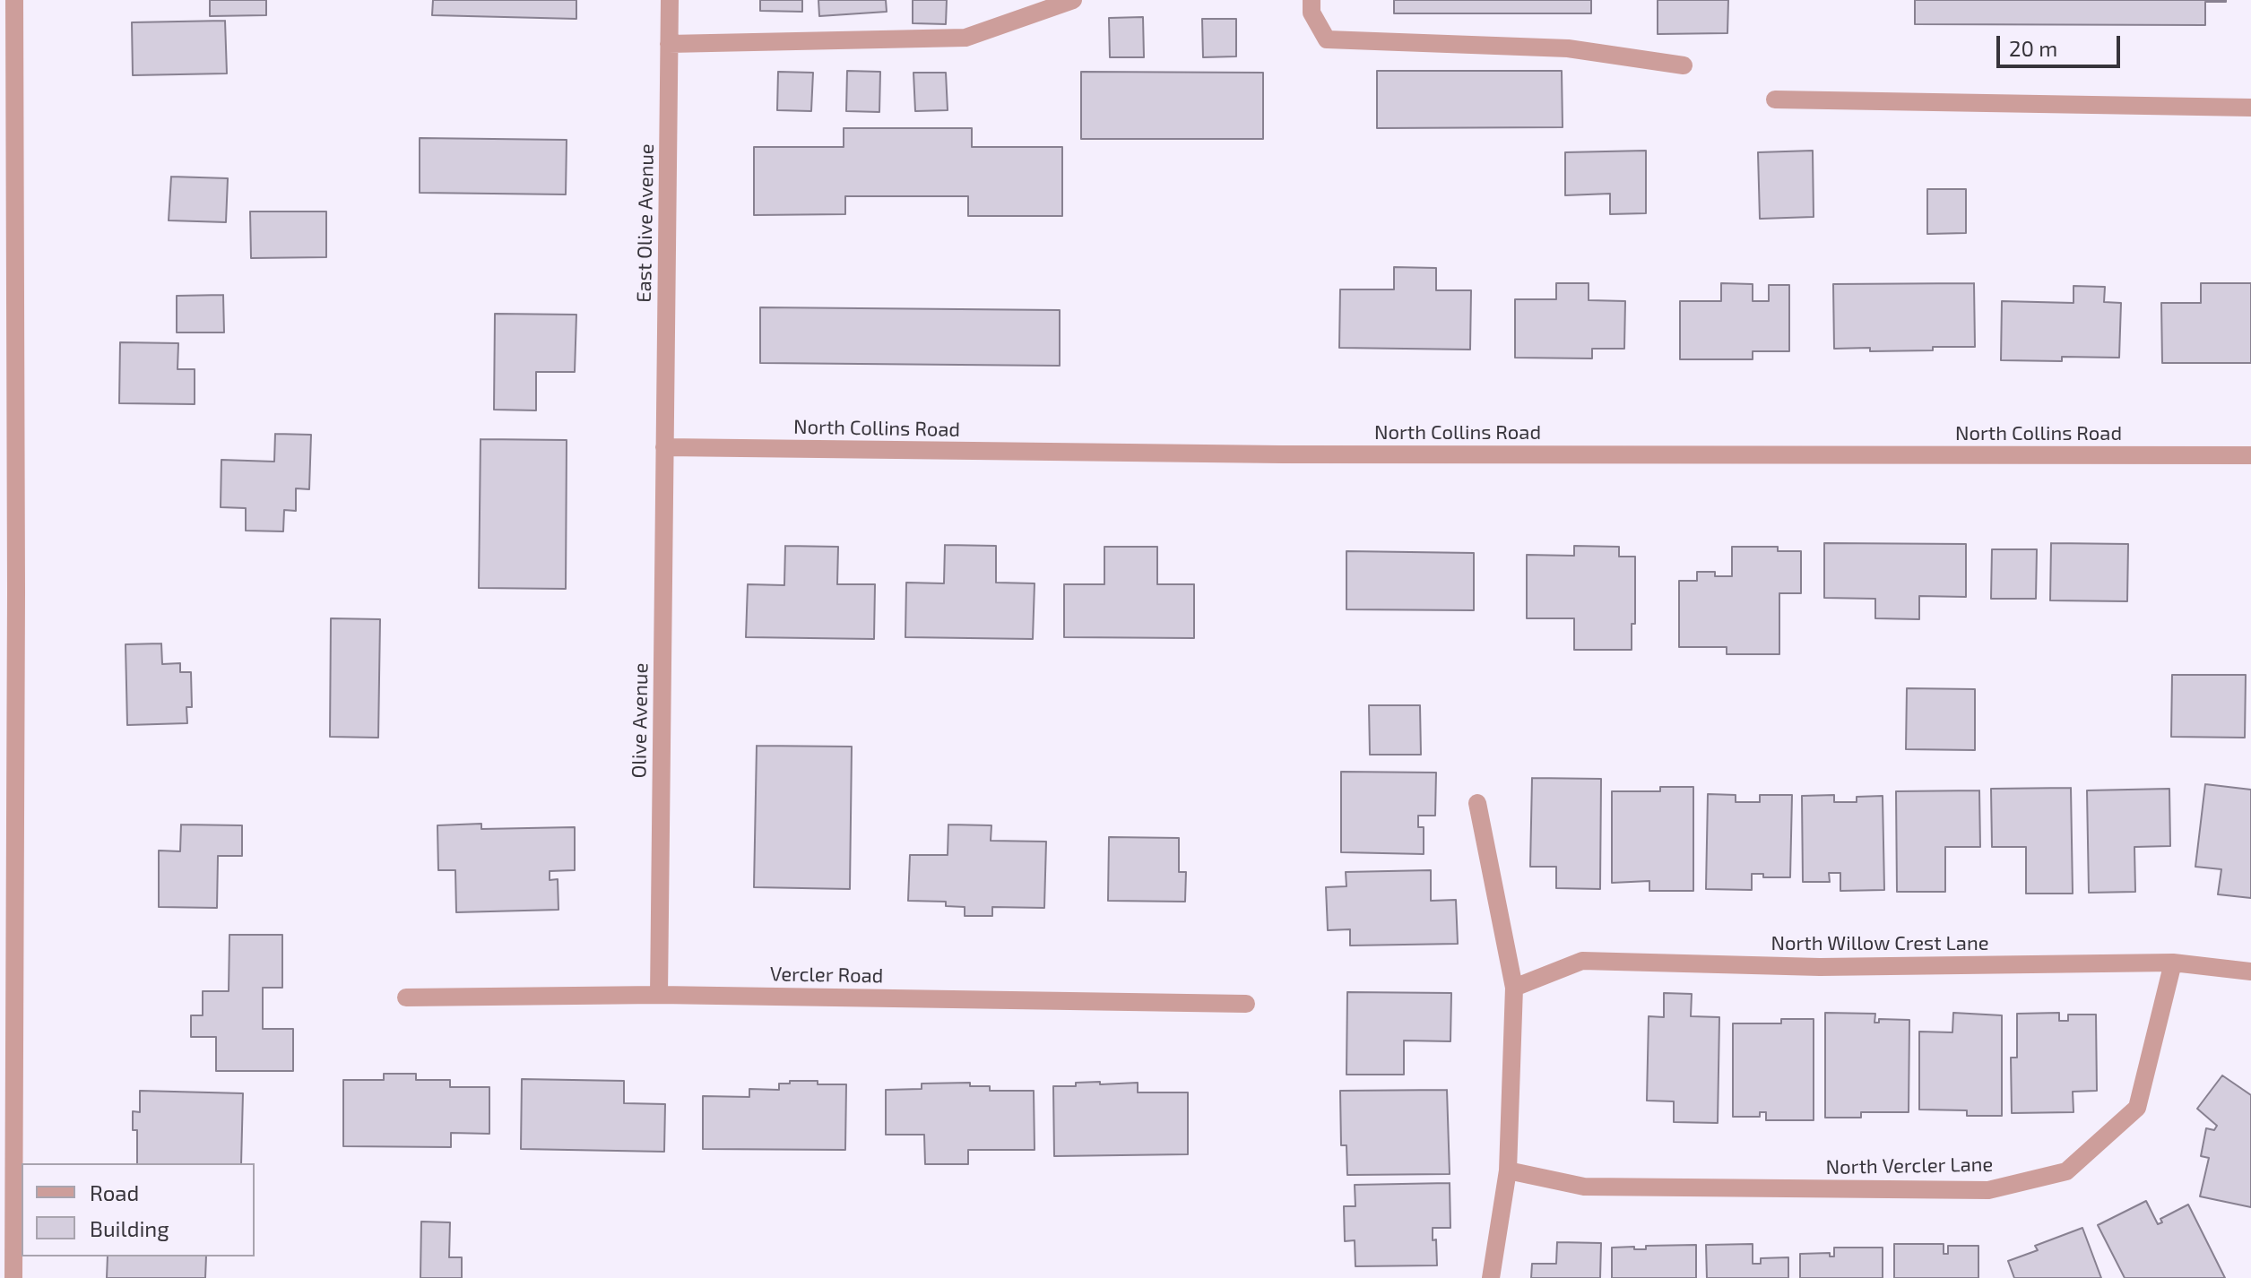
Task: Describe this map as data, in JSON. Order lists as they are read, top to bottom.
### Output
{
  "streets": {
    "street": [
      "East Olive Avenue",
      "North Collins Road",
      "Olive Avenue",
      "North Willow Crest Lane",
      "Vercler Road",
      "North Vercler Lane"
    ]
  },
  "crossings": [
    ["East Olive Avenue", "North Collins Road"],
    ["East Olive Avenue", "Olive Avenue"],
    ["North Collins Road", "Olive Avenue"],
    ["Olive Avenue", "Vercler Road"],
    ["North Willow Crest Lane", "North Vercler Lane"]
  ],
  "legend": ["Road", "Building"],
  "scale_bar": "20 m"
}
